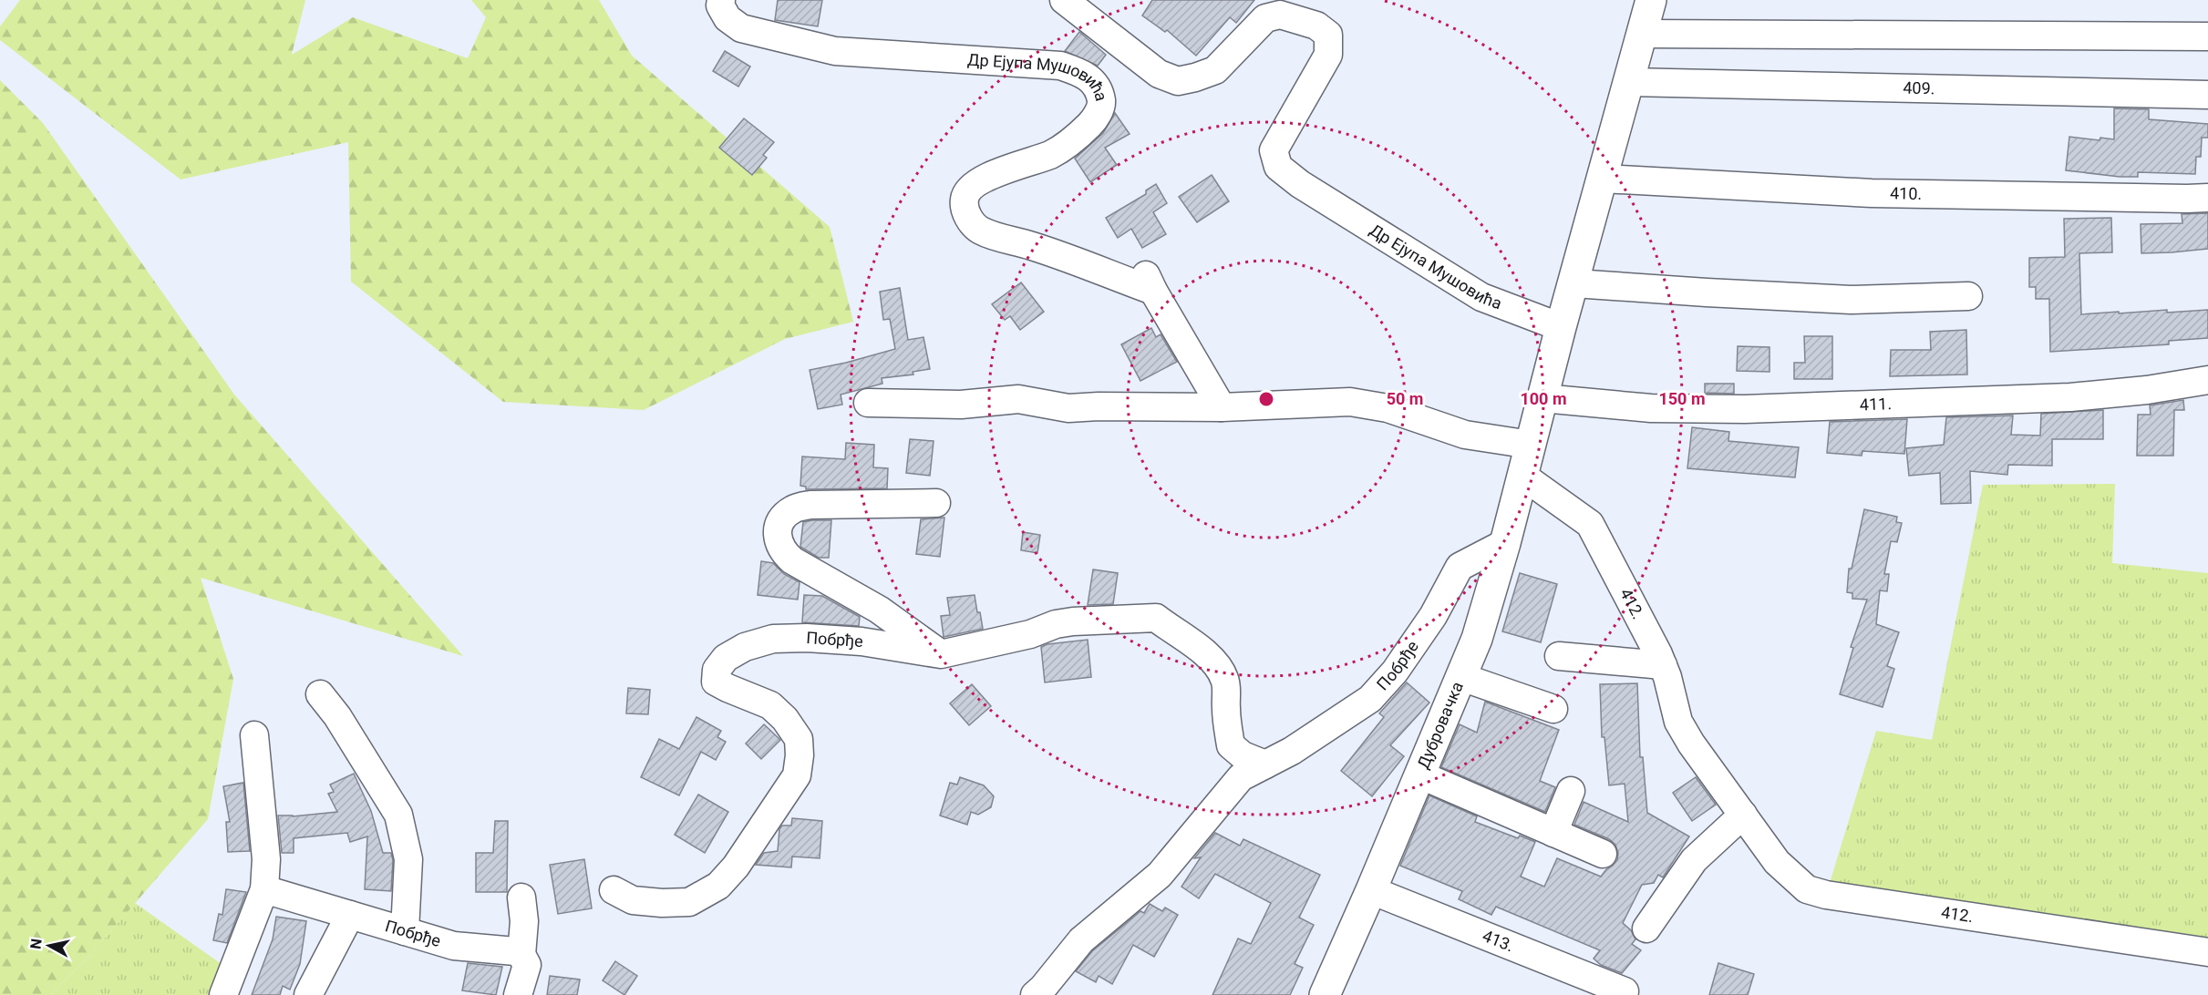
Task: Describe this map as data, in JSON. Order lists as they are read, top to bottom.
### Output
{
  "streets": {
    "main road": ["Дубровачка"],
    "street": [
      "Др Ејупа Мушовића",
      "409.",
      "410.",
      "411.",
      "412.",
      "Побрђе",
      "413."
    ]
  },
  "crossings": [
    ["412.", "Дубровачка"],
    ["Побрђе", "Дубровачка"],
    ["Дубровачка", "413."]
  ],
  "north": "left",
  "rings": ["50 m", "100 m", "150 m"]
}
